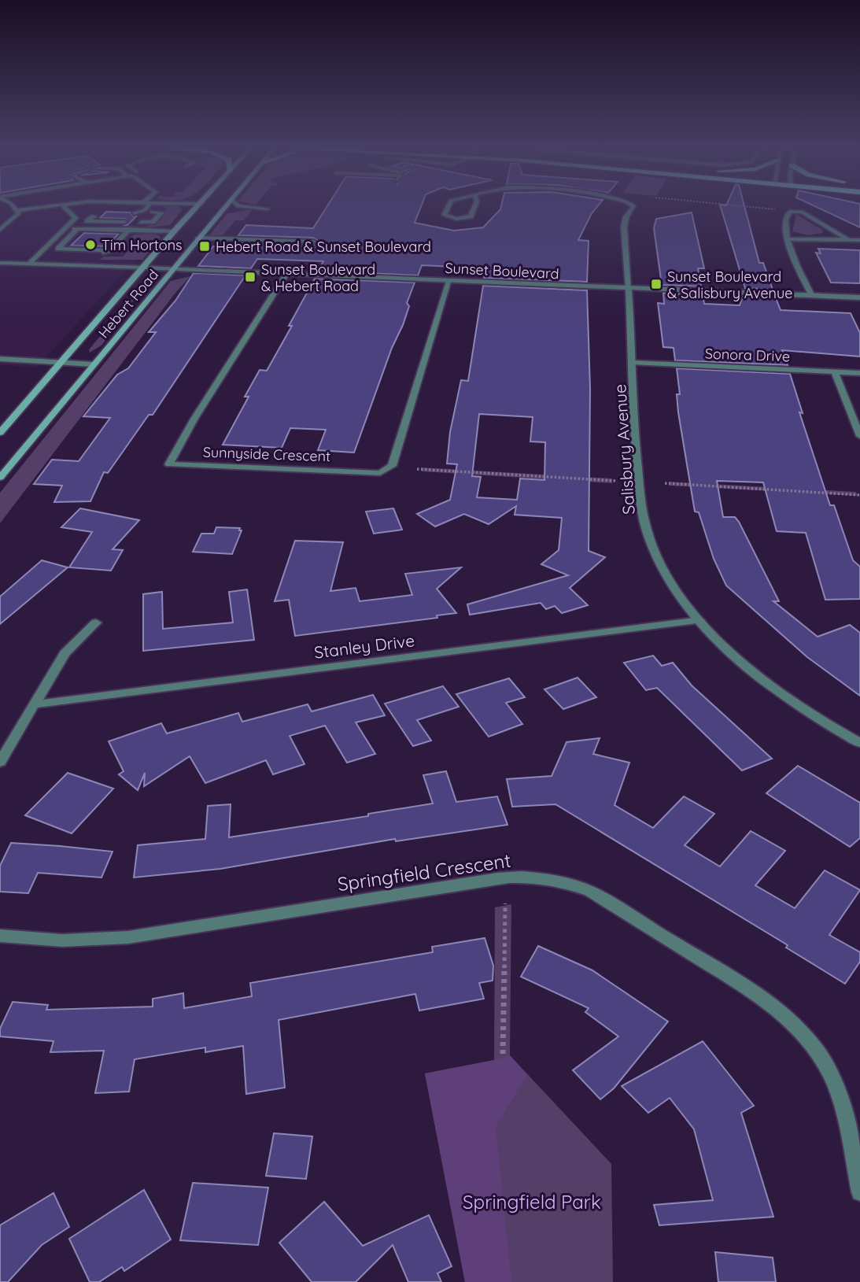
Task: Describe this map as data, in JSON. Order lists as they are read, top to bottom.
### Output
{
  "streets": {
    "main road": ["Hebert Road"],
    "street": [
      "Sunset Boulevard",
      "Sonora Drive",
      "Salisbury Avenue",
      "Sunnyside Crescent",
      "Stanley Drive",
      "Springfield Crescent"
    ]
  },
  "crossings": [
    ["Sunset Boulevard", "Hebert Road"],
    ["Sunset Boulevard", "Salisbury Avenue"],
    ["Sunset Boulevard", "Sunnyside Crescent"],
    ["Sonora Drive", "Salisbury Avenue"],
    ["Salisbury Avenue", "Stanley Drive"]
  ],
  "parks": ["Springfield Park"],
  "places": {
    "other": ["Tim Hortons"],
    "transit": ["Hebert Road & Sunset Boulevard", "Sunset Boulevard & Hebert Road", "Sunset Boulevard & Salisbury Avenue"]
  }
}
